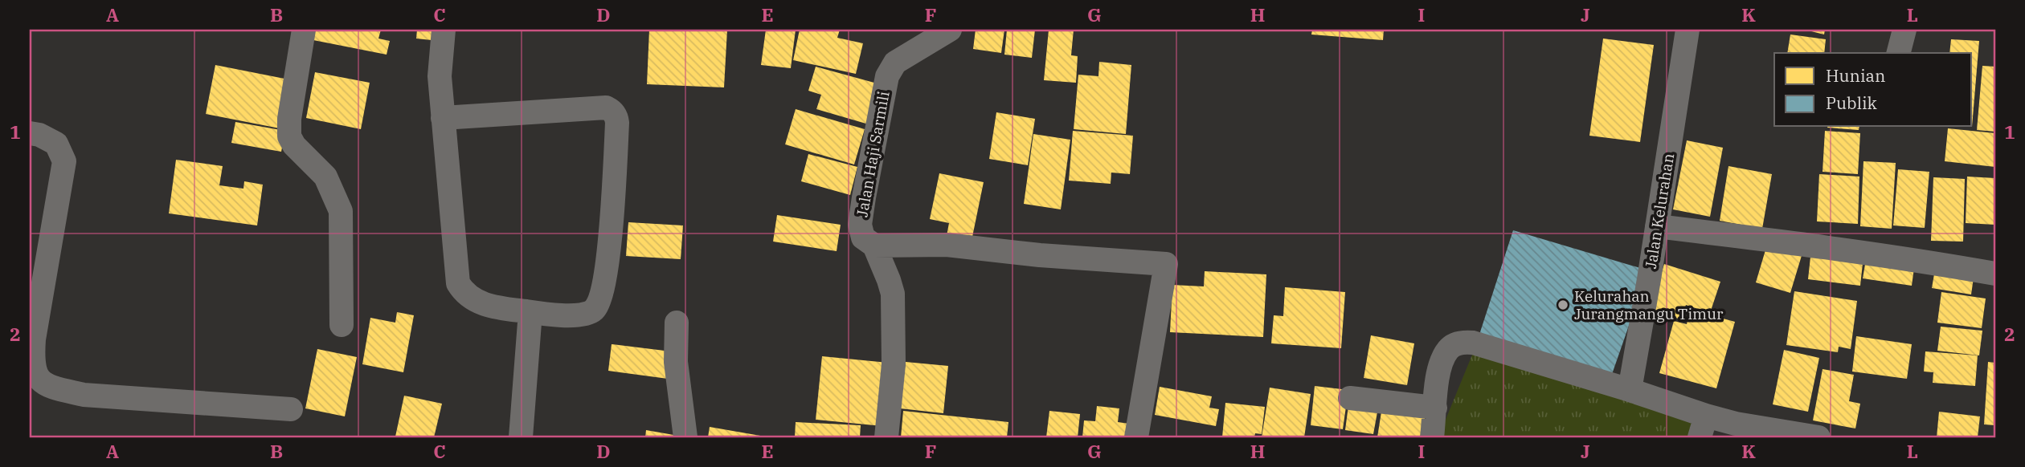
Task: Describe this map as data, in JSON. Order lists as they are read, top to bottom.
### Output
{
  "streets": {
    "street": ["Jalan Haji Sarmili", "Jalan Kelurahan"]
  },
  "places": ["Kelurahan Jurangmangu Timur"],
  "legend": ["Hunian", "Publik"],
  "grid": {
    "columns": [
      "A",
      "B",
      "C",
      "D",
      "E",
      "F",
      "G",
      "H",
      "I",
      "J",
      "K",
      "L"
    ],
    "rows": ["1", "2"]
  }
}
